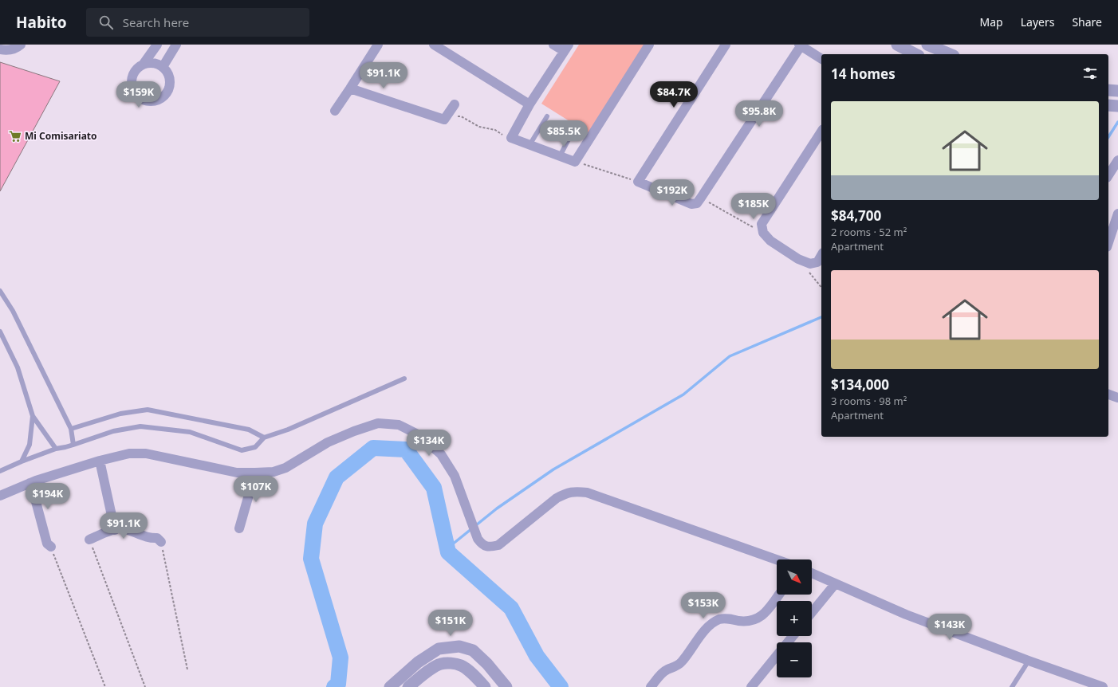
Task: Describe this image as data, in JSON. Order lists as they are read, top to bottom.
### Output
{
  "places": {
    "supermarket": ["Mi Comisariato"]
  },
  "north": "bottom right",
  "page": {
    "header": "Habito",
    "search": "Search here",
    "nav": ["Map", "Layers", "Share"],
    "heading": "14 homes",
    "price": [
      "$91.1K",
      "$159K",
      "$84.7K",
      "$95.8K",
      "$85.5K",
      "$192K",
      "$185K",
      "$134K",
      "$107K",
      "$194K",
      "$91.1K",
      "$153K",
      "$151K",
      "$143K"
    ],
    "list": [
      {
        "name": "$84,700",
        "note": "2 rooms · 52 m² · Apartment"
      },
      {
        "name": "$134,000",
        "note": "3 rooms · 98 m² · Apartment"
      }
    ],
    "map_buttons": ["+", "−"]
  }
}
